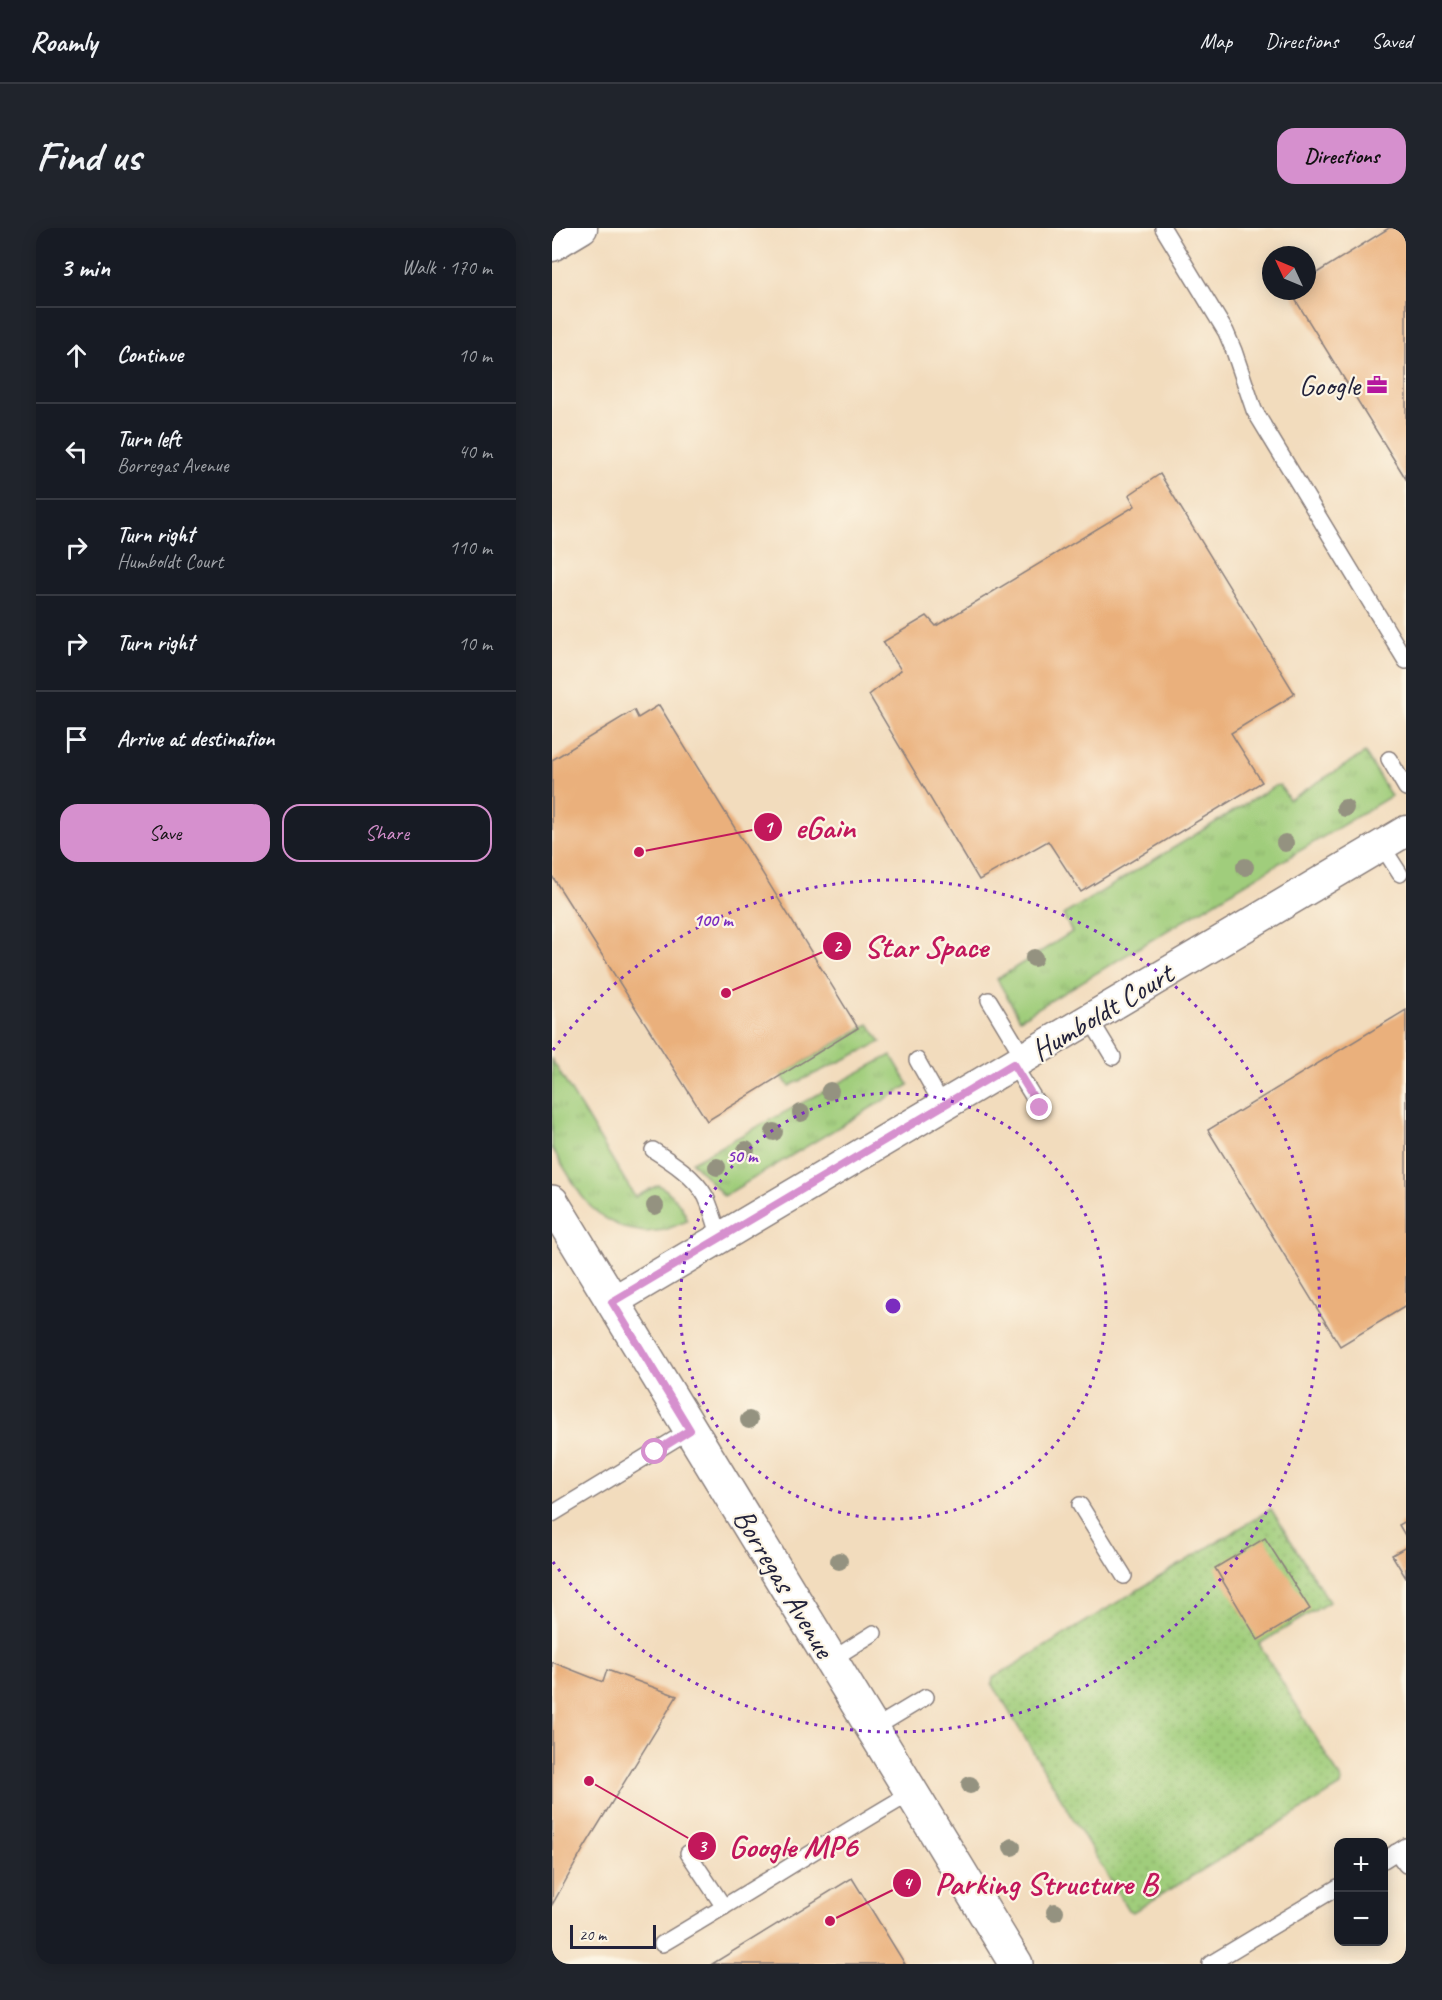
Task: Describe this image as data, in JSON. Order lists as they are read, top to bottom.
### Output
{
  "streets": {
    "street": ["Humboldt Court", "Borregas Avenue"]
  },
  "crossings": [
    ["Humboldt Court", "Borregas Avenue"]
  ],
  "places": {
    "office": ["Google"],
    "other": [
      "eGain",
      "Star Space",
      "Google MP6",
      "Parking Structure B"
    ]
  },
  "scale_bar": "20 m",
  "north": "top left",
  "page": {
    "header": "Roamly",
    "nav": ["Map", "Directions", "Saved"],
    "buttons": [
      "Directions",
      ["Save", "Share"]
    ],
    "title": "Find us",
    "heading": ["3 min", "Walk · 170 m"],
    "list": [
      ["Continue", "10 m"],
      ["Turn left", "Borregas Avenue", "40 m"],
      ["Turn right", "Humboldt Court", "110 m"],
      ["Turn right", "10 m"],
      "Arrive at destination"
    ],
    "map_buttons": ["+", "−"],
    "scale": "20 m"
  },
  "rings": ["100 m", "50 m"]
}
